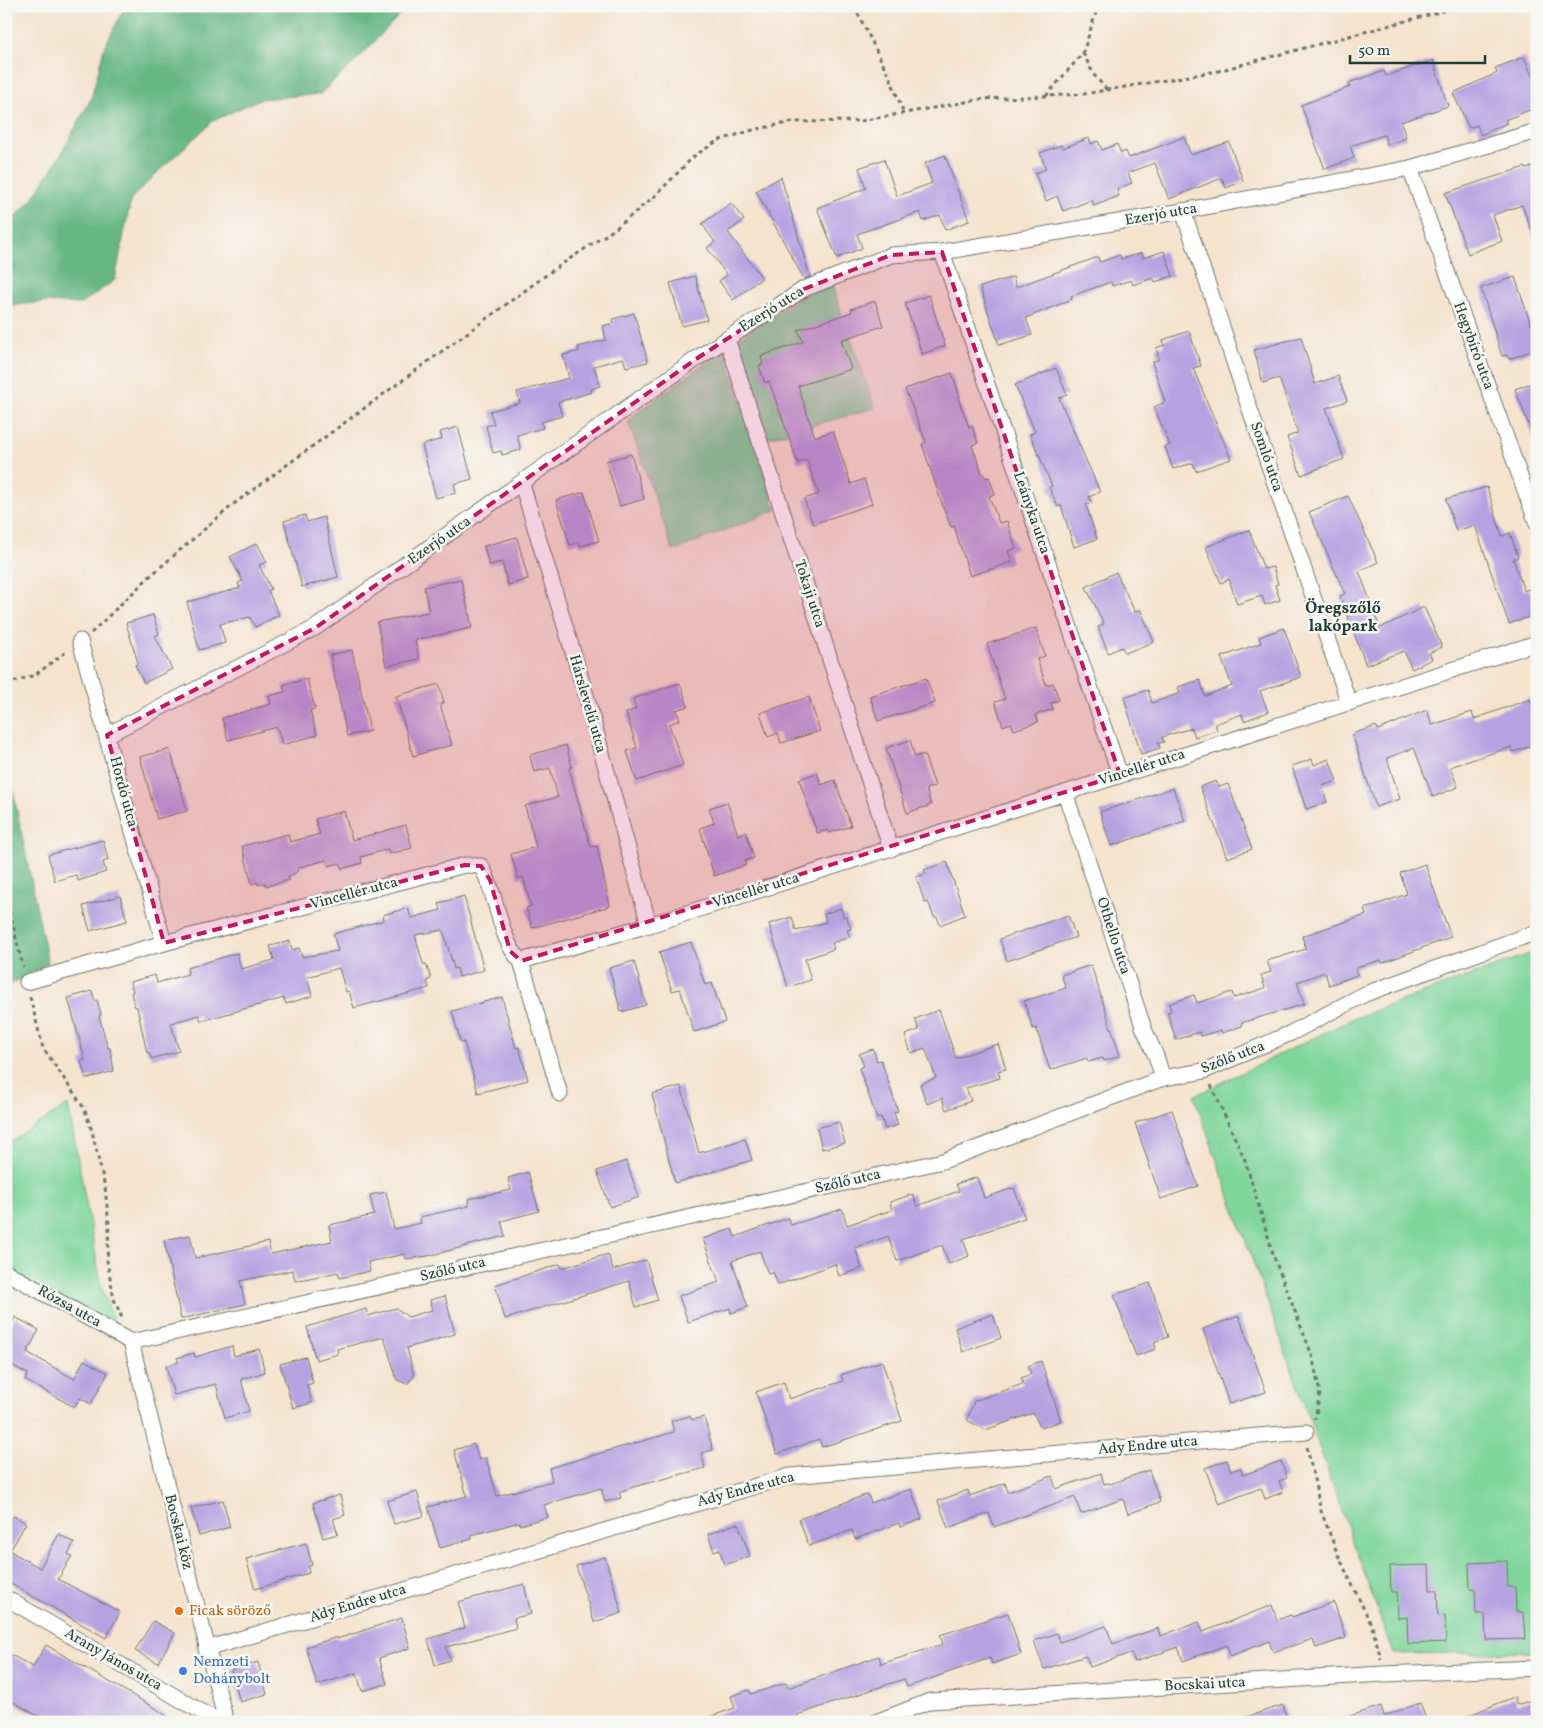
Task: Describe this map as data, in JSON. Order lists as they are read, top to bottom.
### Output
{
  "streets": {
    "street": [
      "Ezerjó utca",
      "Hegybíró utca",
      "Somló utca",
      "Leányka utca",
      "Tokaji utca",
      "Hárslevelű utca",
      "Vincellér utca",
      "Hordó utca",
      "Othello utca",
      "Szőlő utca",
      "Rózsa utca",
      "Ady Endre utca",
      "Bocskai köz",
      "Arany János utca",
      "Bocskai utca"
    ]
  },
  "crossings": [
    ["Ezerjó utca", "Hegybíró utca"],
    ["Ezerjó utca", "Somló utca"],
    ["Ezerjó utca", "Leányka utca"],
    ["Ezerjó utca", "Tokaji utca"],
    ["Ezerjó utca", "Hárslevelű utca"],
    ["Ezerjó utca", "Hordó utca"],
    ["Somló utca", "Vincellér utca"],
    ["Leányka utca", "Vincellér utca"],
    ["Tokaji utca", "Vincellér utca"],
    ["Hárslevelű utca", "Vincellér utca"],
    ["Vincellér utca", "Hordó utca"],
    ["Vincellér utca", "Othello utca"],
    ["Othello utca", "Szőlő utca"],
    ["Szőlő utca", "Rózsa utca"],
    ["Szőlő utca", "Bocskai köz"],
    ["Rózsa utca", "Bocskai köz"],
    ["Ady Endre utca", "Bocskai köz"]
  ],
  "districts": ["Öregszőlő lakópark"],
  "places": ["Ficak söröző", "Nemzeti Dohánybolt"],
  "scale_bar": "50 m"
}
